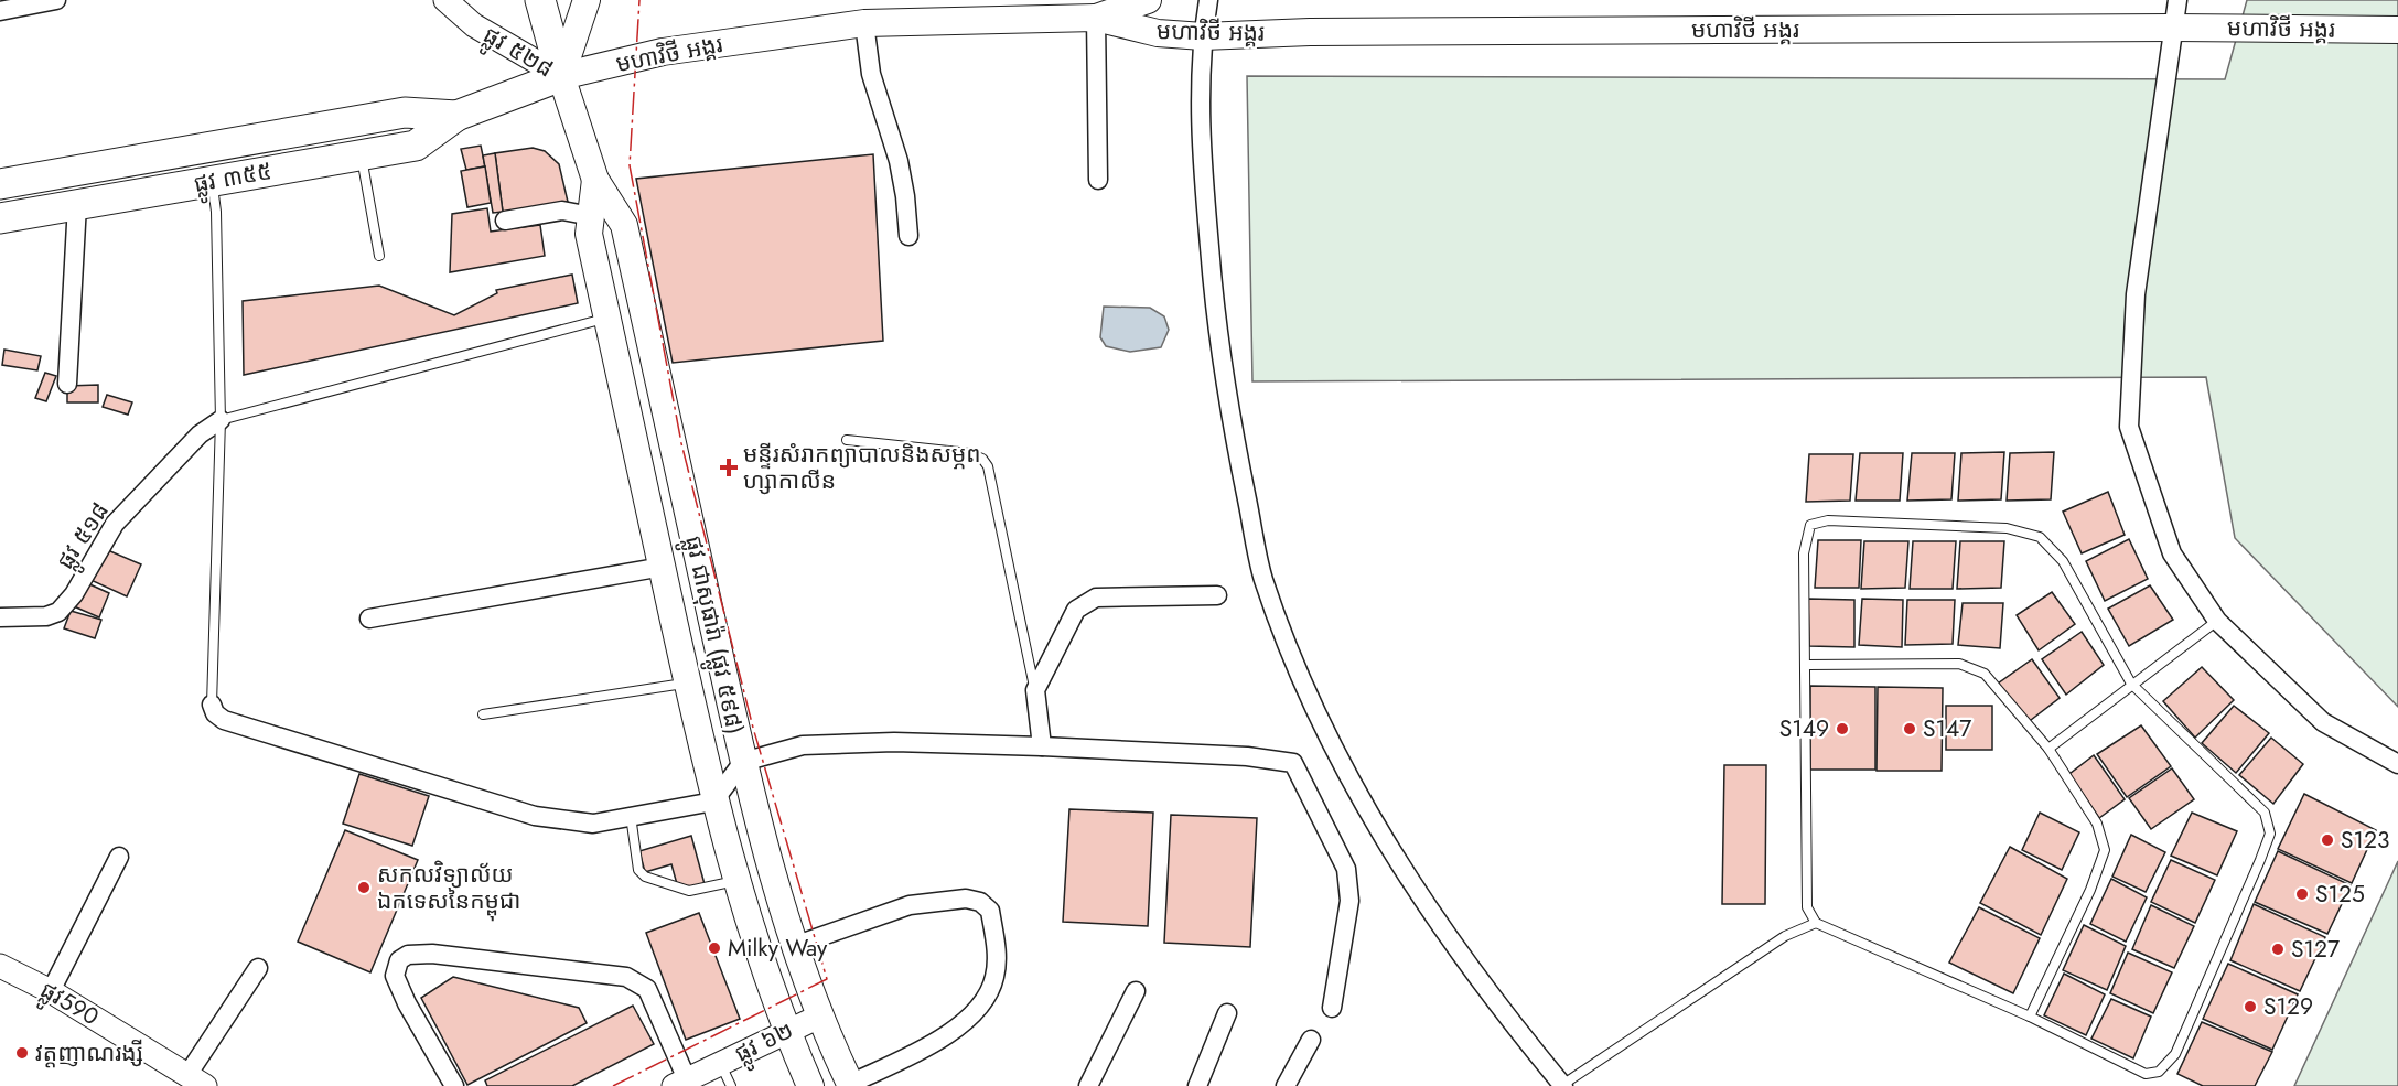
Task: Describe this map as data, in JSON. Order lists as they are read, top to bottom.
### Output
{
  "streets": {
    "main road": ["មហាវិថី អង្គរ", "ផ្លូវ ៣៥៥", "ផ្លូវ ជាសុផារ៉ា (ផ្លូវ ៥៩៨)"],
    "street": [
      "ផ្លូវ ៥២៨",
      "ផ្លូវ ៥១៨",
      "ផ្លូវ590",
      "ផ្លូវ ៦២"
    ]
  },
  "crossings": [
    ["មហាវិថី អង្គរ", "ផ្លូវ ៥២៨"],
    ["មហាវិថី អង្គរ", "ផ្លូវ ៣៥៥"],
    ["មហាវិថី អង្គរ", "ផ្លូវ ជាសុផារ៉ា (ផ្លូវ ៥៩៨)"],
    ["ផ្លូវ ៥២៨", "ផ្លូវ ៣៥៥"],
    ["ផ្លូវ ៥២៨", "ផ្លូវ ជាសុផារ៉ា (ផ្លូវ ៥៩៨)"],
    ["ផ្លូវ ៣៥៥", "ផ្លូវ ជាសុផារ៉ា (ផ្លូវ ៥៩៨)"],
    ["ផ្លូវ ជាសុផារ៉ា (ផ្លូវ ៥៩៨)", "ផ្លូវ ៦២"]
  ],
  "places": {
    "health": ["មន្ទីរសំរាកព្យាបាលនិងសម្ភព ហ្សាកាលីន"],
    "other": [
      "S149",
      "S147",
      "S123",
      "សកលវិទ្យាល័យ ឯកទេសនៃកម្ពុជា",
      "S125",
      "Milky Way",
      "S127",
      "S129",
      "វត្តញាណរង្សី"
    ]
  }
}
